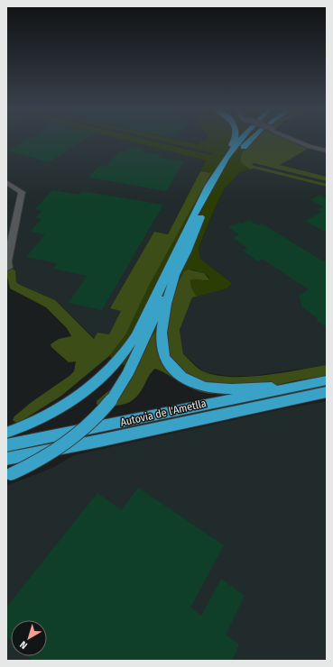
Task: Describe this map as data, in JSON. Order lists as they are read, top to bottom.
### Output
{
  "streets": {
    "highway": ["Autovia de l'Ametlla"]
  },
  "north": "bottom left"
}
